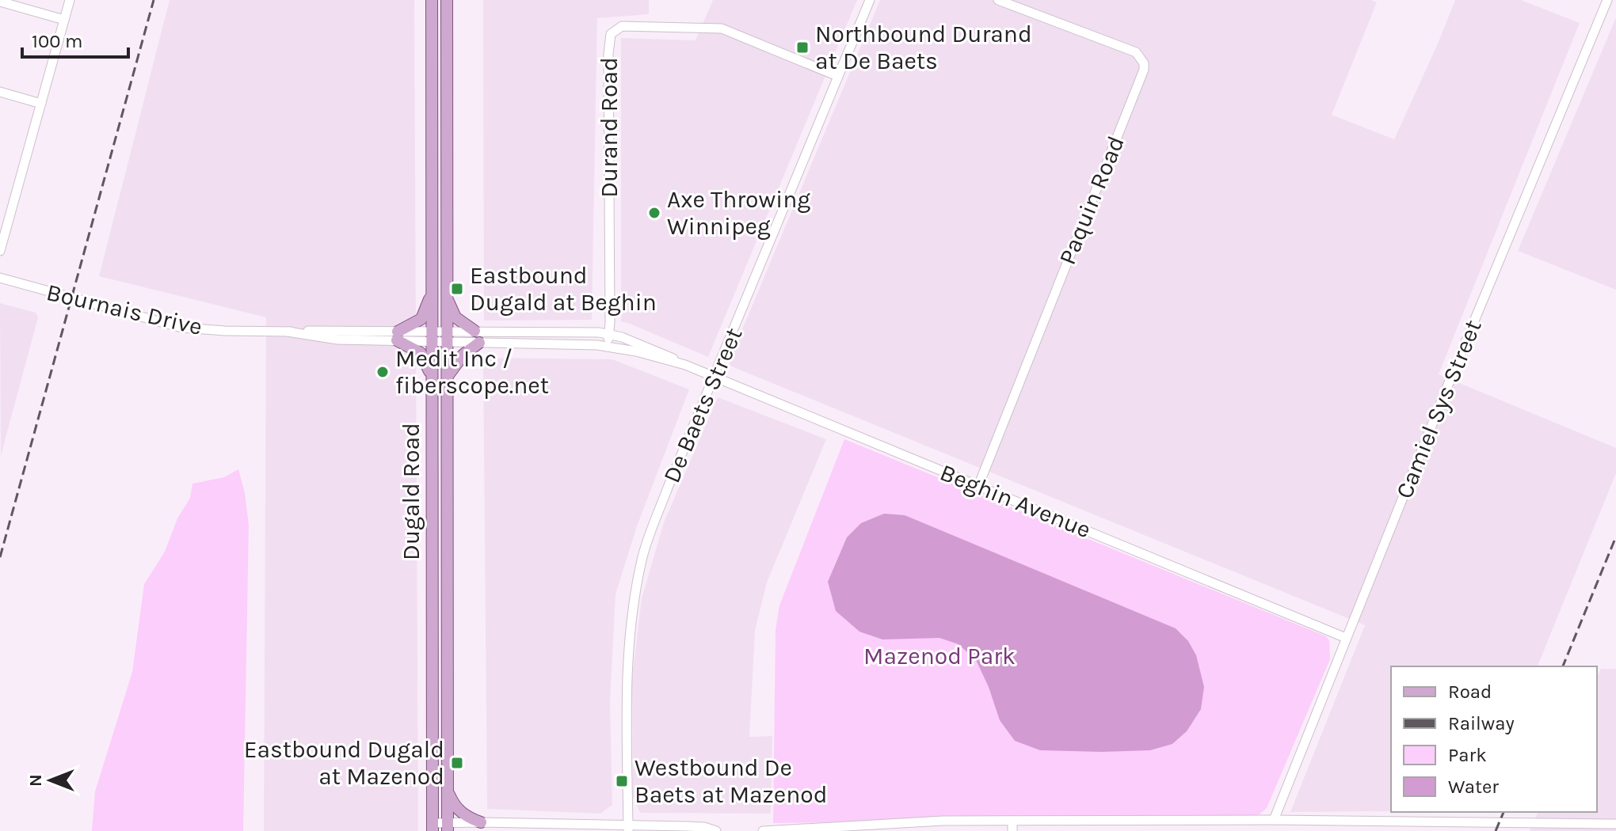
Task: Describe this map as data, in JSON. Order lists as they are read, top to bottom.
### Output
{
  "streets": {
    "main road": ["Dugald Road"],
    "street": [
      "Durand Road",
      "Paquin Road",
      "Bournais Drive",
      "De Baets Street",
      "Camiel Sys Street",
      "Beghin Avenue"
    ]
  },
  "crossings": [
    ["Durand Road", "De Baets Street"],
    ["Durand Road", "Beghin Avenue"],
    ["Paquin Road", "Beghin Avenue"],
    ["Bournais Drive", "Dugald Road"],
    ["Bournais Drive", "Beghin Avenue"],
    ["De Baets Street", "Beghin Avenue"],
    ["Camiel Sys Street", "Beghin Avenue"],
    ["Dugald Road", "Beghin Avenue"]
  ],
  "parks": ["Mazenod Park"],
  "places": {
    "transit": [
      "Northbound Durand at De Baets",
      "Eastbound Dugald at Beghin",
      "Eastbound Dugald at Mazenod",
      "Westbound De Baets at Mazenod"
    ],
    "other": ["Axe Throwing Winnipeg", "Medit Inc / fiberscope.net"]
  },
  "legend": [
    "Road",
    "Railway",
    "Park",
    "Water"
  ],
  "scale_bar": "100 m",
  "north": "left"
}
